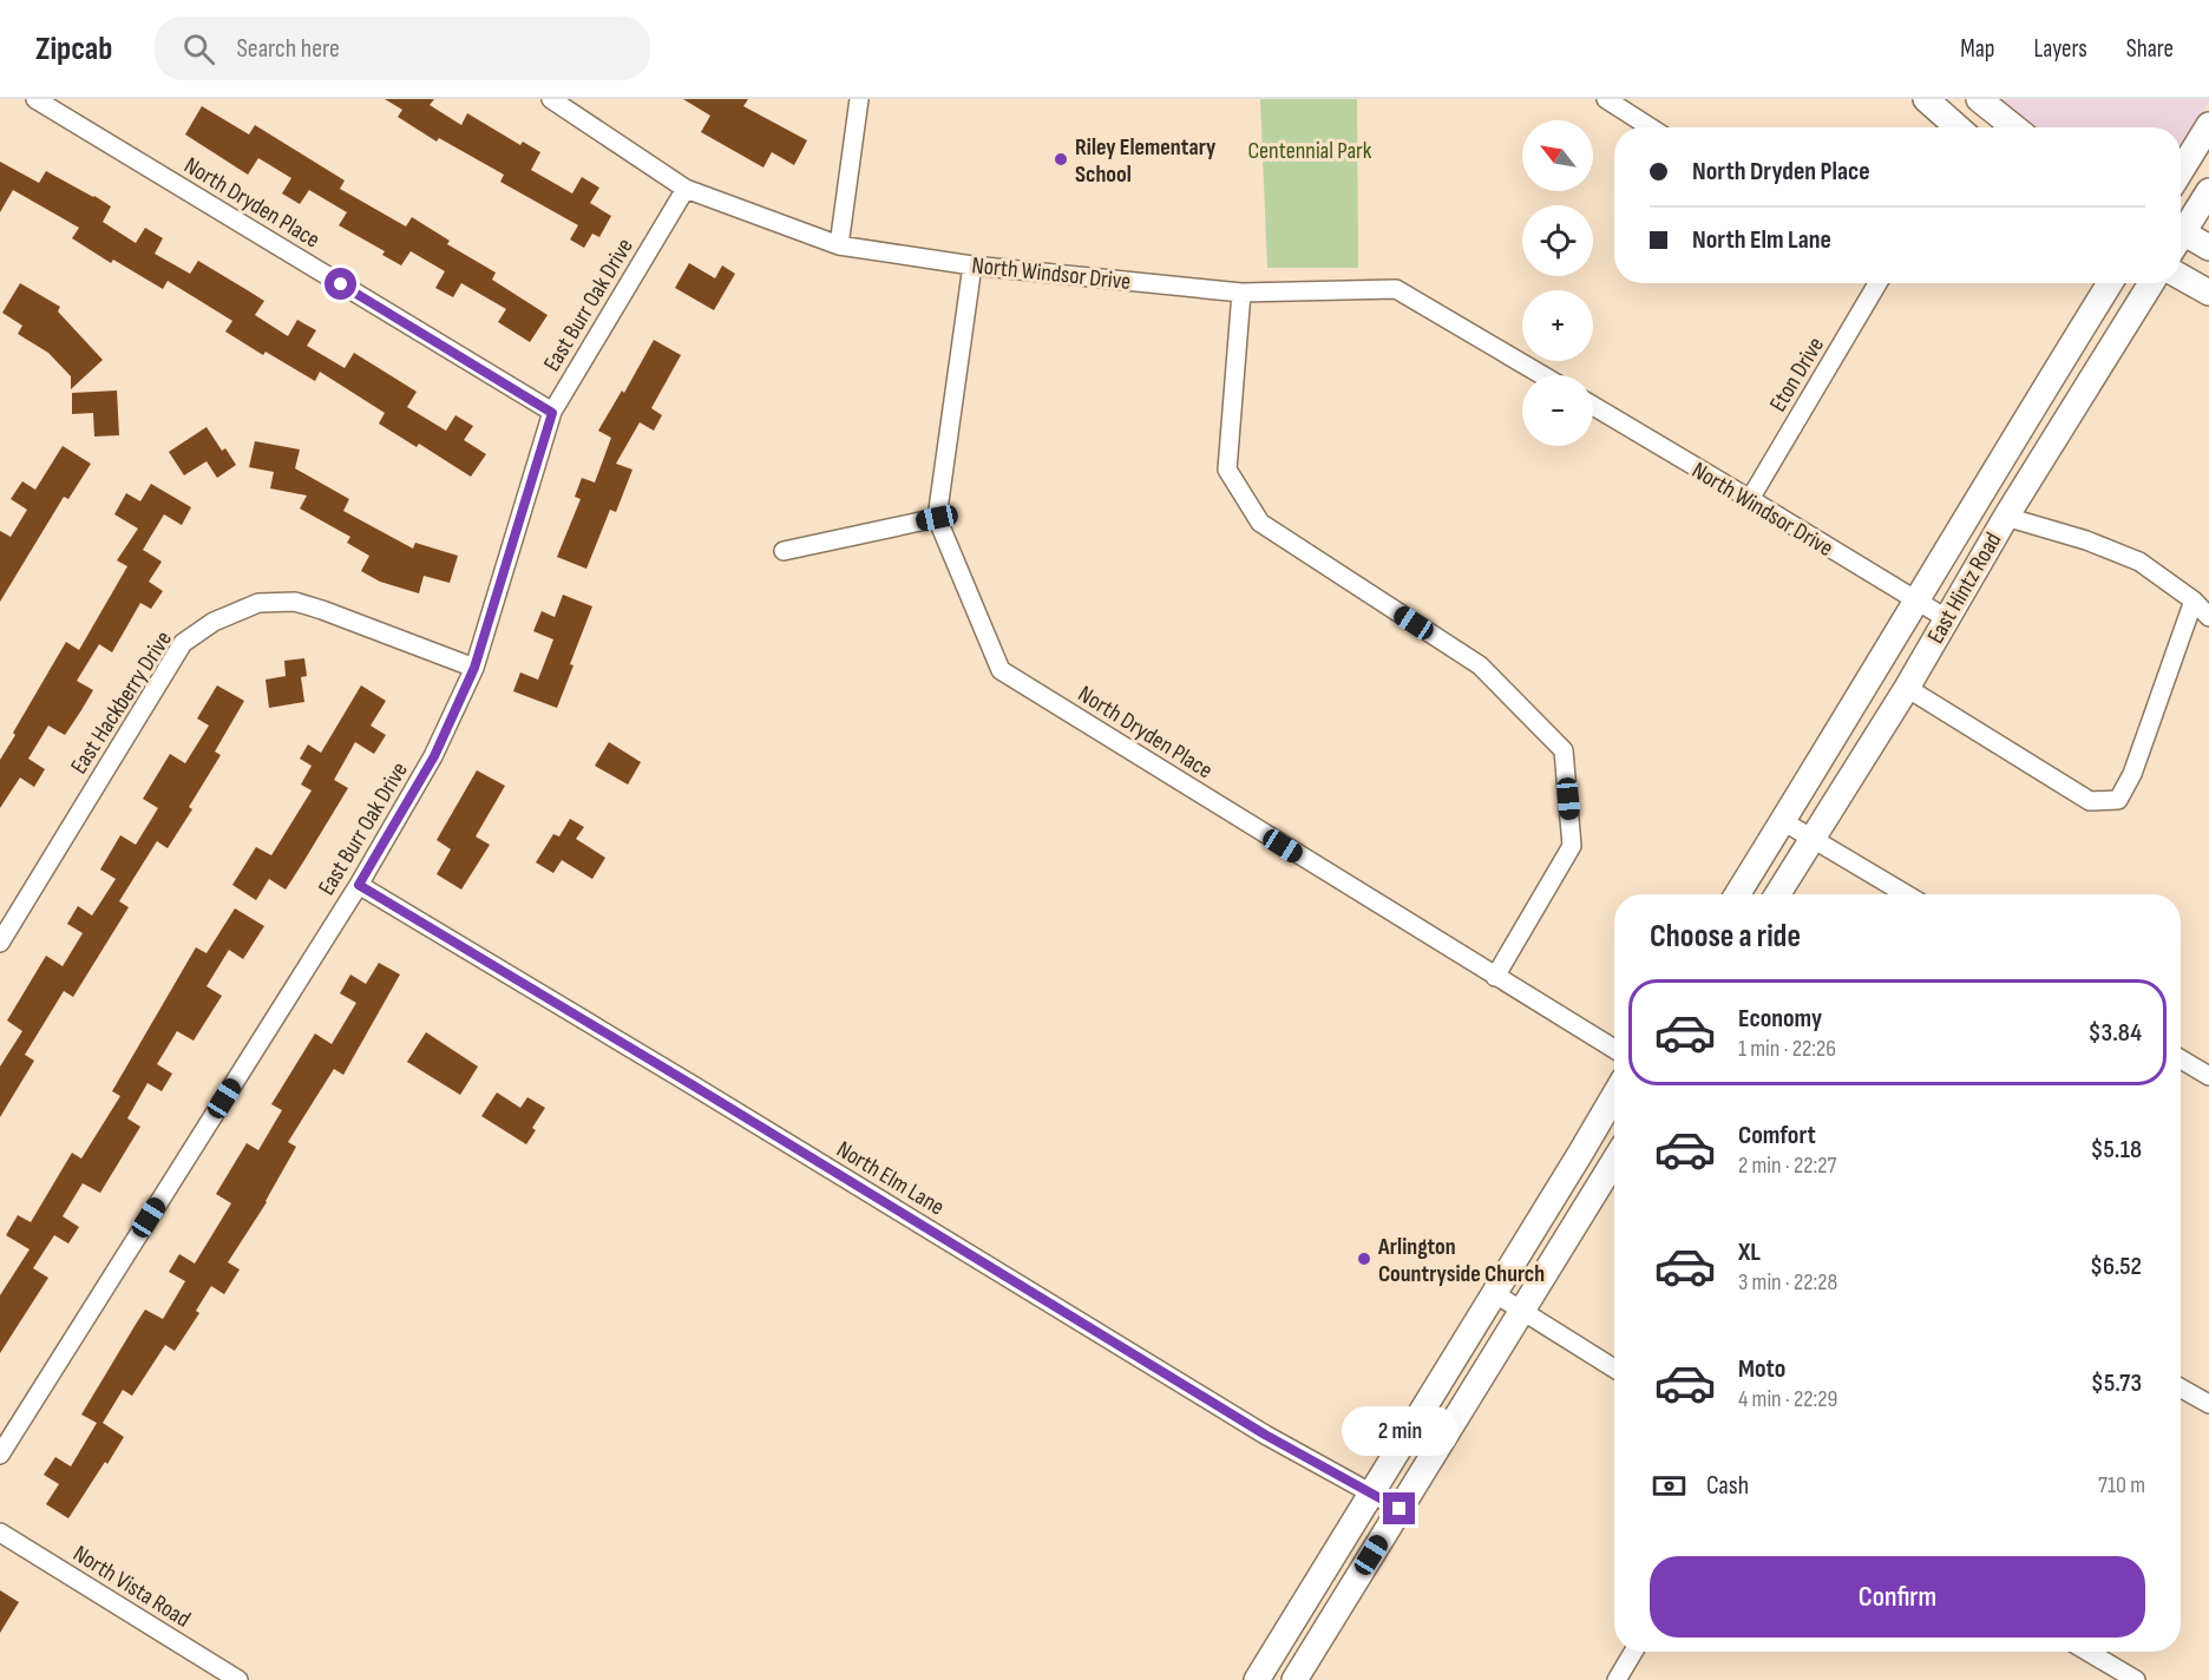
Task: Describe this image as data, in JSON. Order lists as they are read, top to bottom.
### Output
{
  "streets": {
    "main road": ["East Hintz Road"],
    "street": [
      "North Dryden Place",
      "North Windsor Drive",
      "East Burr Oak Drive",
      "Eton Drive",
      "East Hackberry Drive",
      "North Elm Lane",
      "North Vista Road"
    ]
  },
  "crossings": [
    ["North Dryden Place", "East Burr Oak Drive"],
    ["North Windsor Drive", "East Burr Oak Drive"],
    ["North Windsor Drive", "Eton Drive"],
    ["North Windsor Drive", "East Hintz Road"],
    ["East Burr Oak Drive", "East Hackberry Drive"],
    ["East Burr Oak Drive", "North Elm Lane"]
  ],
  "parks": ["Centennial Park"],
  "places": ["Riley Elementary School", "Arlington Countryside Church"],
  "north": "top left",
  "page": {
    "header": "Zipcab",
    "search": "Search here",
    "nav": ["Map", "Layers", "Share"],
    "map_buttons": ["+", "−"],
    "banner": ["North Dryden Place", "North Elm Lane"],
    "heading": "Choose a ride",
    "list": [
      {
        "name": "Economy",
        "note": "1 min · 22:26",
        "value": "$3.84"
      },
      {
        "name": "Comfort",
        "note": "2 min · 22:27",
        "value": "$5.18"
      },
      {
        "name": "XL",
        "note": "3 min · 22:28",
        "value": "$6.52"
      },
      {
        "name": "Moto",
        "note": "4 min · 22:29",
        "value": "$5.73"
      }
    ],
    "bubble": "2 min",
    "pay": ["Cash", "710 m"],
    "buttons": "Confirm"
  }
}
